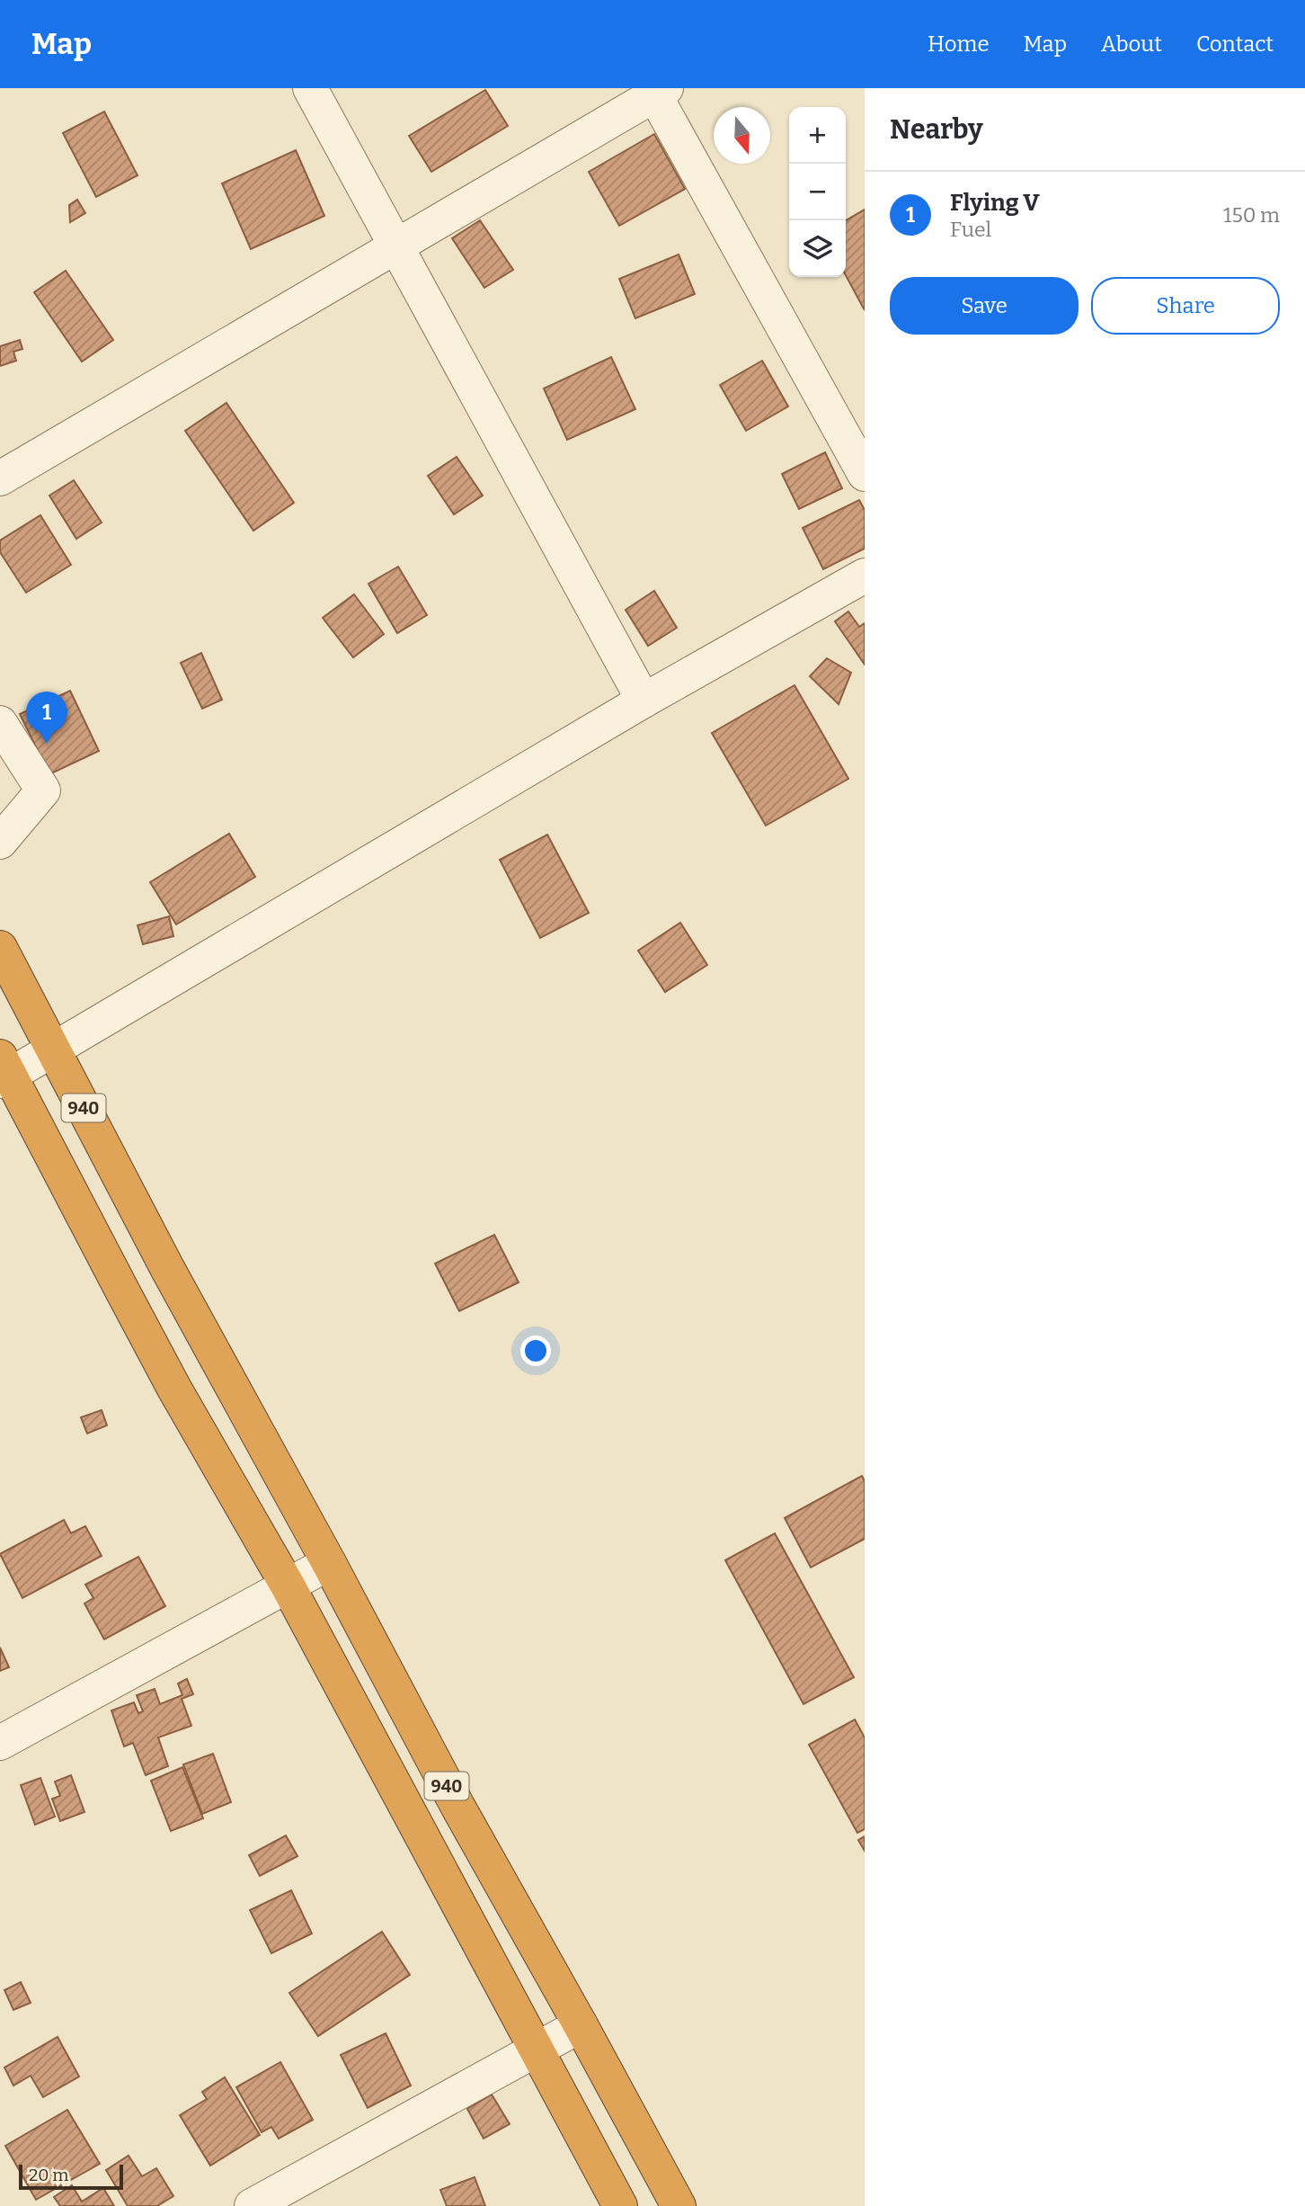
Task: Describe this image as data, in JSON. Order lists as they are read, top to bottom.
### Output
{
  "streets": {
    "highway": ["940"]
  },
  "scale_bar": "20 m",
  "north": "bottom",
  "page": {
    "header": "Map",
    "nav": [
      "Home",
      "Map",
      "About",
      "Contact"
    ],
    "heading": "Nearby",
    "map_buttons": ["+", "−"],
    "list": [
      {
        "mark": "1",
        "name": "Flying V",
        "note": "Fuel",
        "value": "150 m"
      }
    ],
    "buttons": ["Save", "Share"],
    "pins": "1",
    "scale": "20 m"
  }
}
